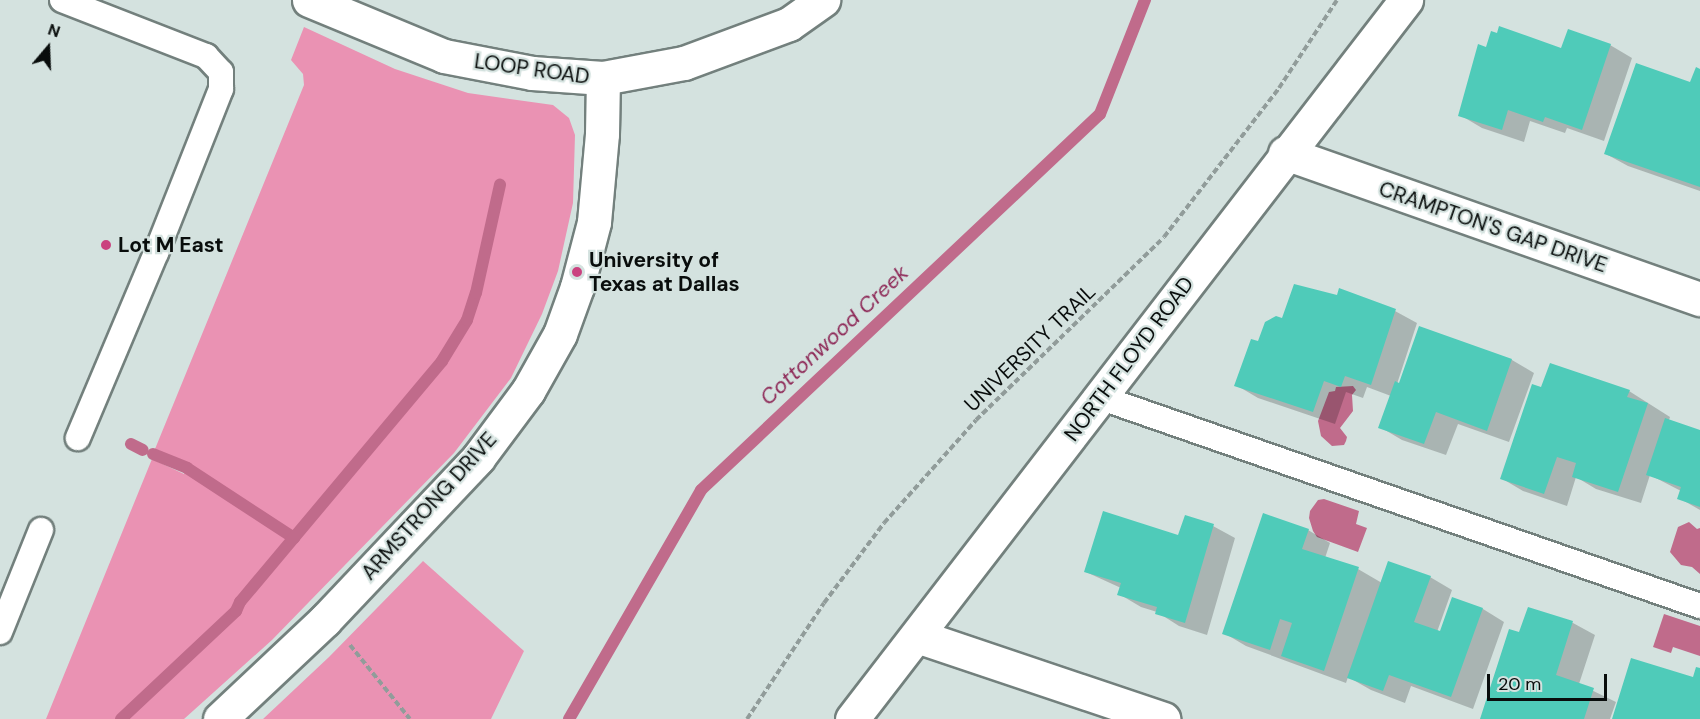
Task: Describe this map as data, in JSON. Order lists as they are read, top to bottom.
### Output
{
  "streets": {
    "street": [
      "LOOP ROAD",
      "CRAMPTON'S GAP DRIVE",
      "NORTH FLOYD ROAD",
      "ARMSTRONG DRIVE"
    ],
    "path": ["UNIVERSITY TRAIL"]
  },
  "crossings": [
    ["LOOP ROAD", "ARMSTRONG DRIVE"],
    ["CRAMPTON'S GAP DRIVE", "NORTH FLOYD ROAD"]
  ],
  "water": ["Cottonwood Creek"],
  "places": ["Lot M East", "University of Texas at Dallas"],
  "scale_bar": "20 m",
  "north": "top"
}
